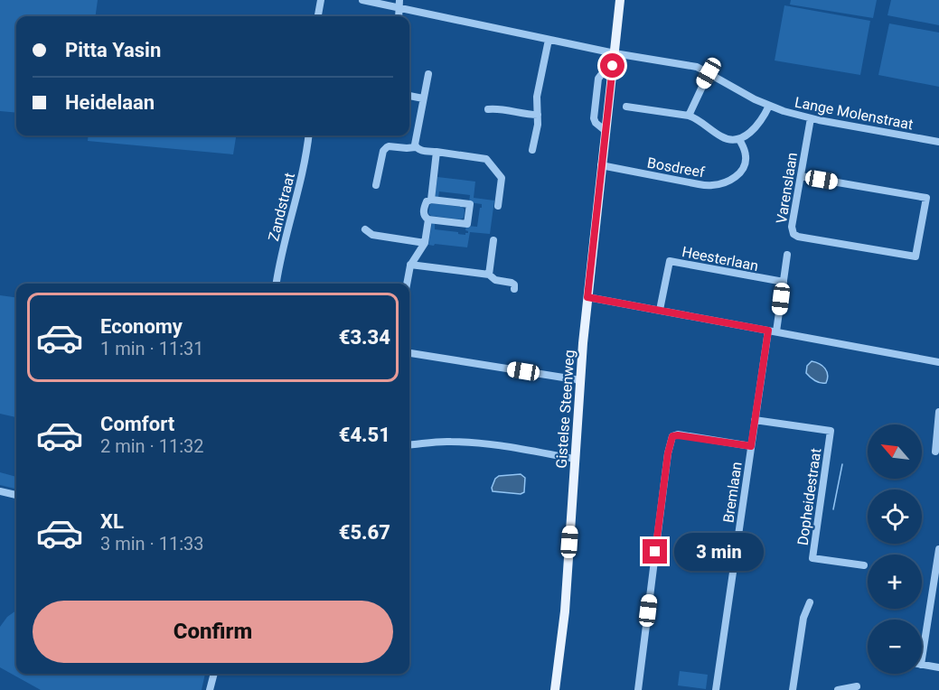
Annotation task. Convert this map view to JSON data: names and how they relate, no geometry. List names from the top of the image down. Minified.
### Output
{"streets":{"main road":["Gistelse Steenweg"],"street":["Lange Molenstraat","Bosdreef","Varenslaan","Zandstraat","Heesterlaan","Bremlaan","Dopheidestraat"]},"crossings":[["Lange Molenstraat","Varenslaan"],["Lange Molenstraat","Gistelse Steenweg"],["Bosdreef","Gistelse Steenweg"],["Bremlaan","Dopheidestraat"]],"north":"top left","page":{"banner":["Pitta Yasin","Heidelaan"],"list":[{"name":"Economy","note":"1 min · 11:31","value":"€3.34"},{"name":"Comfort","note":"2 min · 11:32","value":"€4.51"},{"name":"XL","note":"3 min · 11:33","value":"€5.67"}],"map_buttons":["+","−"],"bubble":"3 min","buttons":"Confirm"}}
